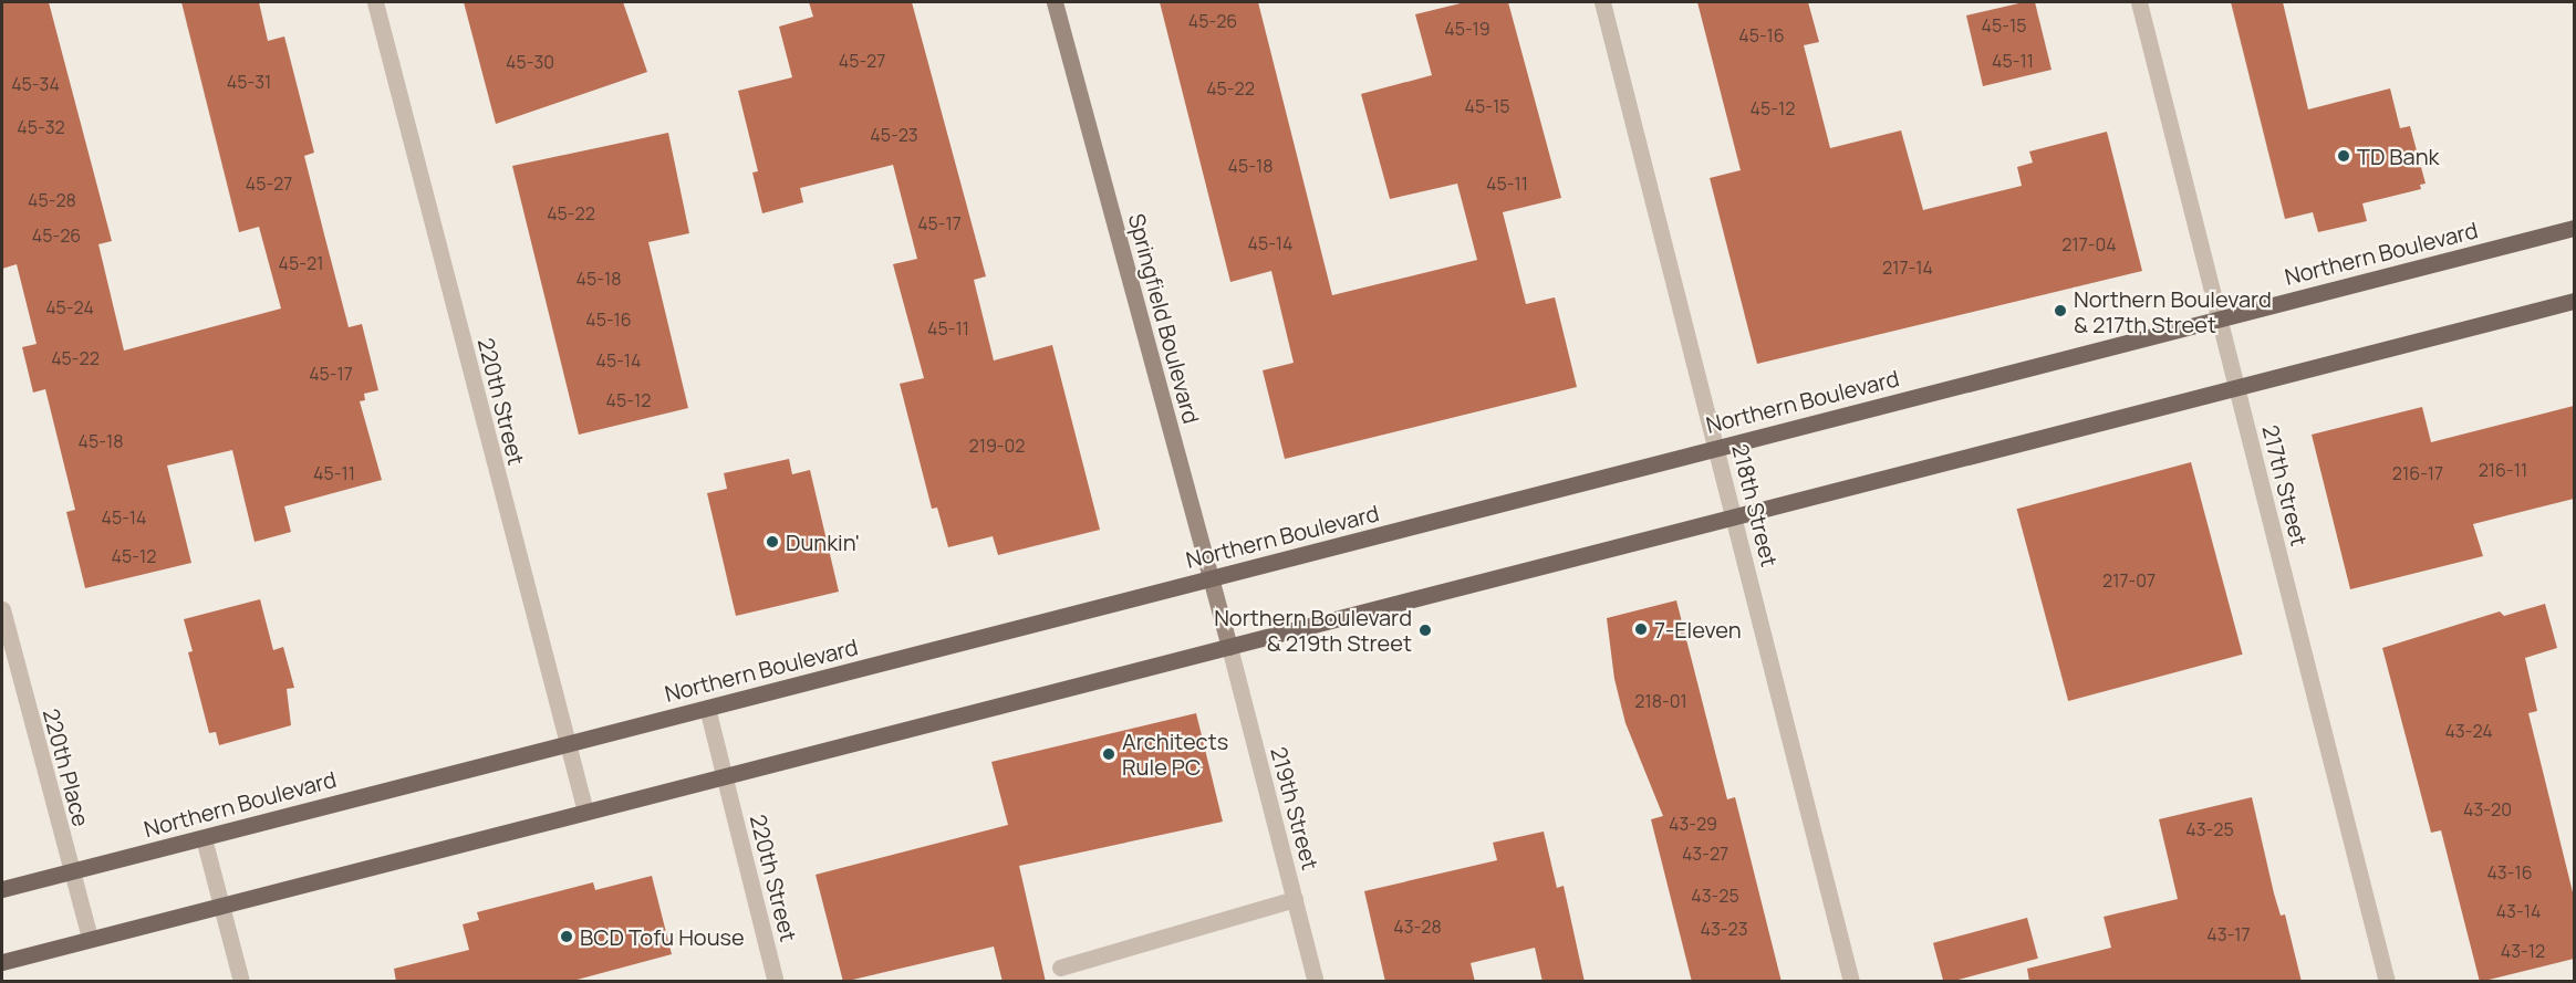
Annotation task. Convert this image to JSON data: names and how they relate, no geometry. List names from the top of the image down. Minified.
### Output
{"streets":{"main road":["Northern Boulevard","Springfield Boulevard"],"street":["220th Street","217th Street","218th Street","220th Place","219th Street"]},"crossings":[["Northern Boulevard","Springfield Boulevard"],["Northern Boulevard","220th Street"],["Northern Boulevard","217th Street"],["Northern Boulevard","218th Street"],["Northern Boulevard","220th Place"],["Springfield Boulevard","219th Street"]],"places":["TD Bank","Northern Boulevard & 217th Street","Dunkin'","7-Eleven","Northern Boulevard & 219th Street","Architects Rule PC","BCD Tofu House"],"house_numbers":["45-26","45-15","45-19","45-16","45-27","45-11","45-30","45-31","45-34","45-22","45-15","45-12","45-32","45-23","45-18","45-27","45-11","45-28","45-22","45-17","45-26","45-14","217-04","45-21","217-14","45-18","45-24","45-16","45-11","45-22","45-14","45-17","45-12","45-18","219-02","216-11","45-11","216-17","45-14","45-12","217-07","218-01","43-24","43-20","43-29","43-25","43-27","43-16","43-25","43-14","43-28","43-23","43-17","43-12"]}
